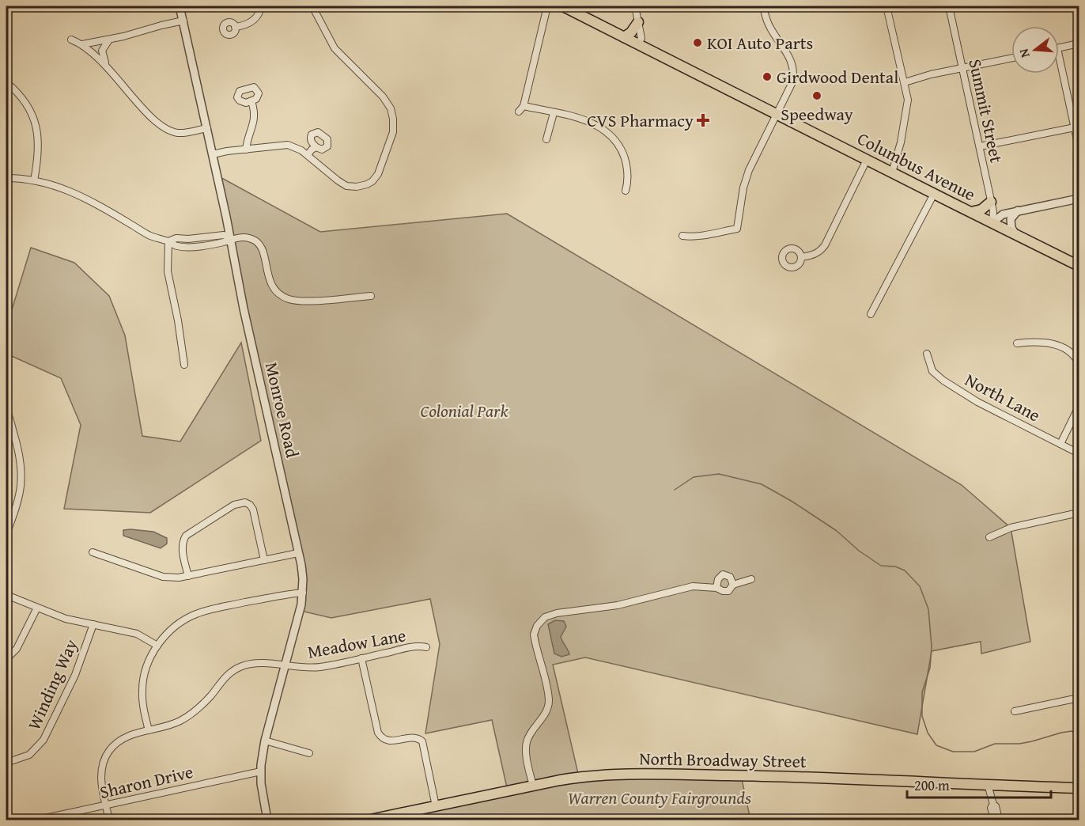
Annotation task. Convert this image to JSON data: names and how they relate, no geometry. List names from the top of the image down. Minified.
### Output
{"streets":{"main road":["Columbus Avenue","North Broadway Street"],"street":["Summit Street","North Lane","Monroe Road","Meadow Lane","Winding Way","Sharon Drive"]},"crossings":[["Summit Street","Columbus Avenue"],["Monroe Road","Meadow Lane"],["Monroe Road","Sharon Drive"],["Meadow Lane","Sharon Drive"]],"parks":["Colonial Park","Warren County Fairgrounds"],"places":{"other":["KOI Auto Parts","Girdwood Dental","Speedway"],"health":["CVS Pharmacy"]},"scale_bar":"200 m","north":"left"}
